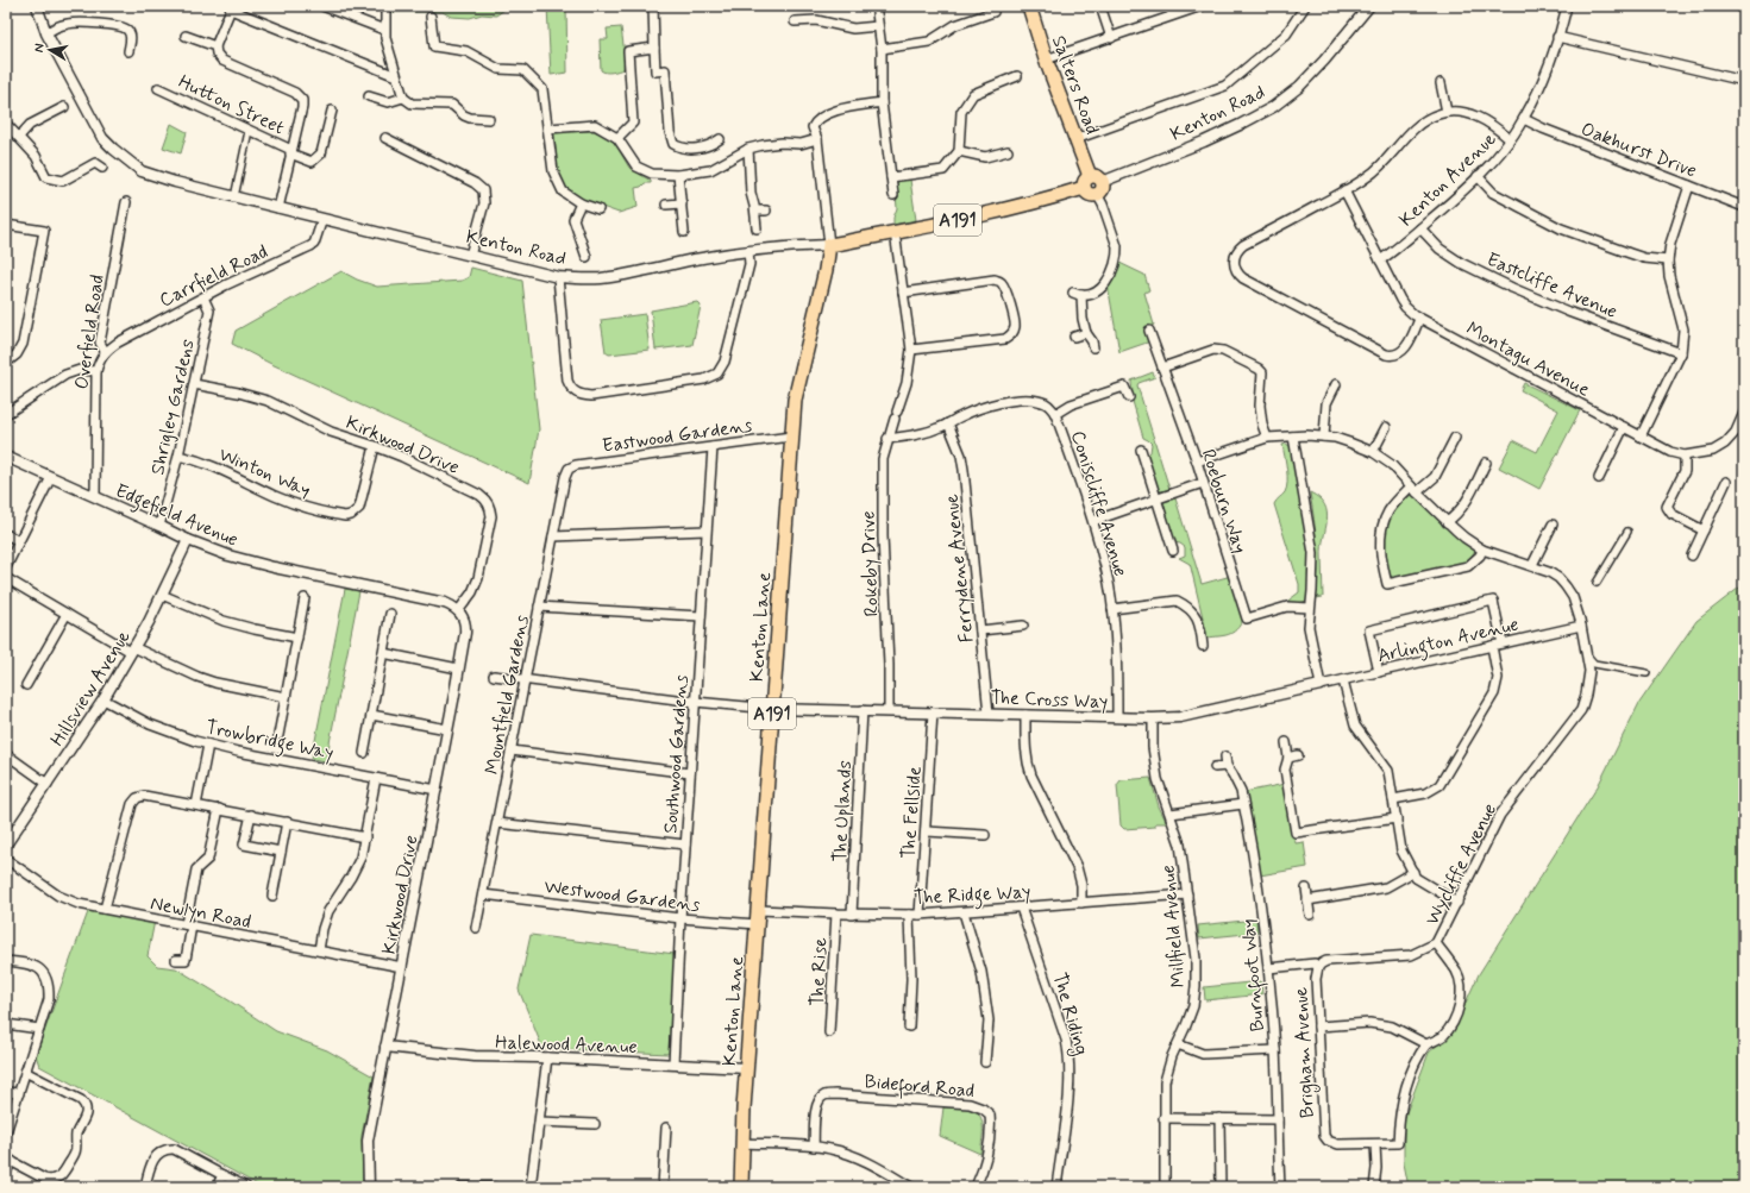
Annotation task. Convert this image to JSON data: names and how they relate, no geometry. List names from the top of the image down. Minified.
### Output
{"streets":{"main road":["Salters Road","Kenton Road","A191","Kenton Lane"],"street":["Hutton Street","Oakhurst Drive","Kenton Avenue","Carrfield Road","Eastcliffe Avenue","Overfield Road","Montagu Avenue","Shrigley Gardens","Eastwood Gardens","Kirkwood Drive","Winton Way","Roeburn Way","Coniscliffe Avenue","Edgefield Avenue","Rokeby Drive","Ferrydene Avenue","Arlington Avenue","Hillsview Avenue","Mountfield Gardens","The Cross Way","Trowbridge Way","Southwood Gardens","The Uplands","The Fellside","Wycliffe Avenue","The Ridge Way","Westwood Gardens","Newlyn Road","Millfield Avenue","The Rise","Burnfoot Way","The Riding","Halewood Avenue","Brigham Avenue","Bideford Road"]},"crossings":[["Salters Road","Kenton Road"],["Kenton Road","Carrfield Road"],["Kenton Road","Rokeby Drive"],["Kenton Road","Kenton Lane"],["Oakhurst Drive","Kenton Avenue"],["Kenton Avenue","Eastcliffe Avenue"],["Kenton Avenue","Montagu Avenue"],["Carrfield Road","Overfield Road"],["Carrfield Road","Shrigley Gardens"],["Overfield Road","Edgefield Avenue"],["Shrigley Gardens","Kirkwood Drive"],["Shrigley Gardens","Winton Way"],["Shrigley Gardens","Edgefield Avenue"],["Eastwood Gardens","Kenton Lane"],["Eastwood Gardens","Mountfield Gardens"],["Eastwood Gardens","Southwood Gardens"],["Kirkwood Drive","Winton Way"],["Kirkwood Drive","Edgefield Avenue"],["Kirkwood Drive","Trowbridge Way"],["Kirkwood Drive","Newlyn Road"],["Kirkwood Drive","Halewood Avenue"],["Roeburn Way","Wycliffe Avenue"],["Coniscliffe Avenue","The Cross Way"],["Edgefield Avenue","Hillsview Avenue"],["Rokeby Drive","The Cross Way"],["Ferrydene Avenue","The Cross Way"],["Kenton Lane","The Cross Way"],["Kenton Lane","The Ridge Way"],["Kenton Lane","Westwood Gardens"],["Kenton Lane","Halewood Avenue"],["Arlington Avenue","The Cross Way"],["Arlington Avenue","Wycliffe Avenue"],["Hillsview Avenue","Trowbridge Way"],["Mountfield Gardens","Westwood Gardens"],["The Cross Way","The Uplands"],["The Cross Way","The Fellside"],["The Cross Way","Millfield Avenue"],["Southwood Gardens","Westwood Gardens"],["Southwood Gardens","Halewood Avenue"],["The Uplands","The Ridge Way"],["The Fellside","The Ridge Way"],["Wycliffe Avenue","Brigham Avenue"],["The Ridge Way","Millfield Avenue"],["The Ridge Way","The Rise"],["The Ridge Way","The Riding"]],"north":"left"}
